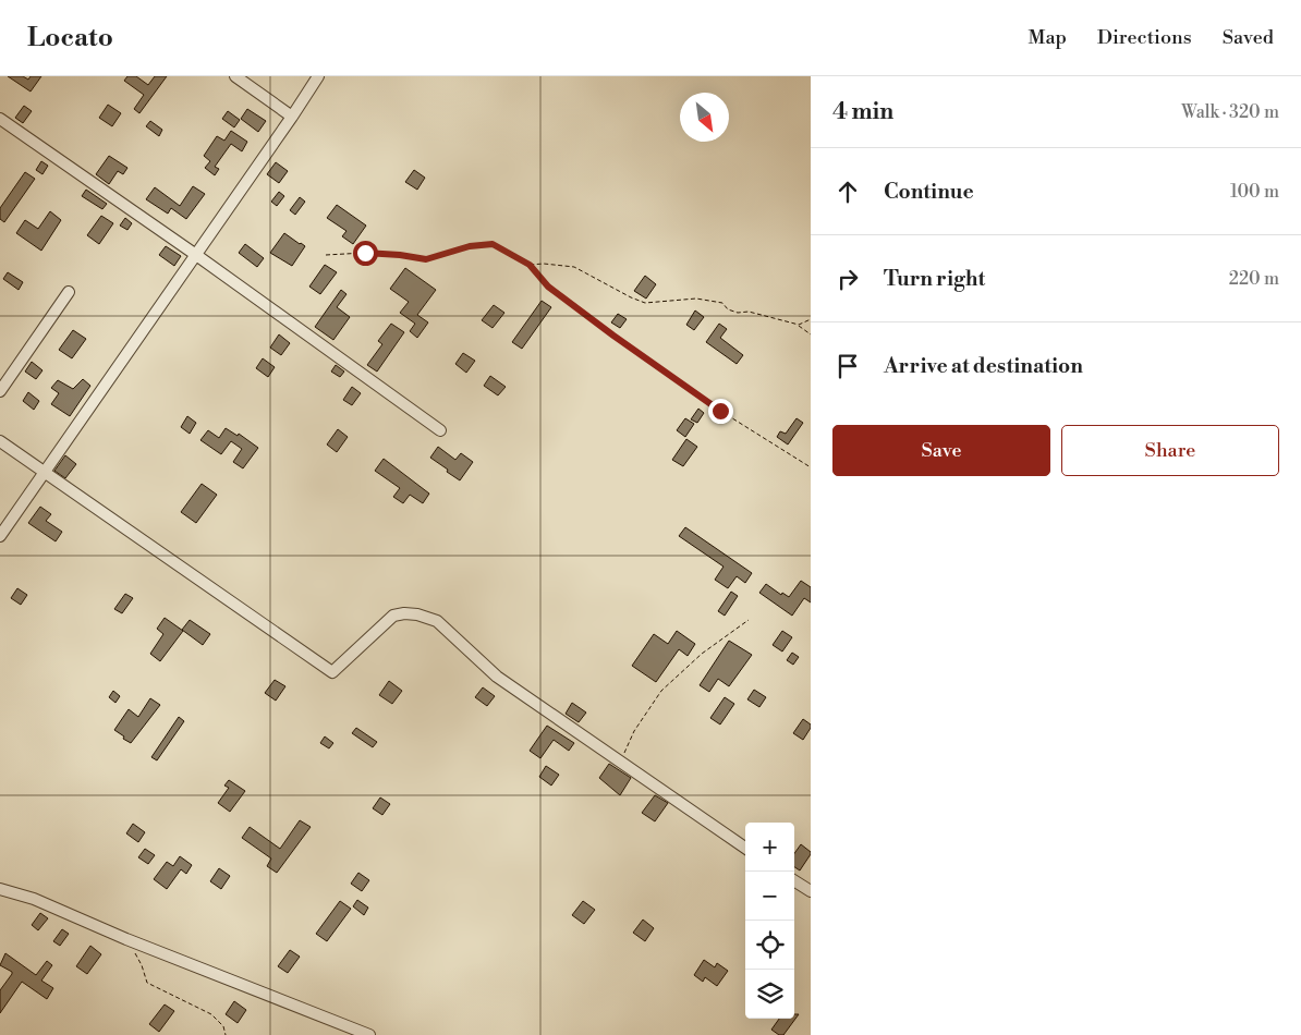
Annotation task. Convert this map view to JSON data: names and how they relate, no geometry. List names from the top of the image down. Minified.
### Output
{"north":"bottom right","page":{"header":"Locato","nav":["Map","Directions","Saved"],"heading":["4 min","Walk · 320 m"],"list":[["Continue","100 m"],["Turn right","220 m"],"Arrive at destination"],"buttons":["Save","Share"],"map_buttons":["+","−"]}}
